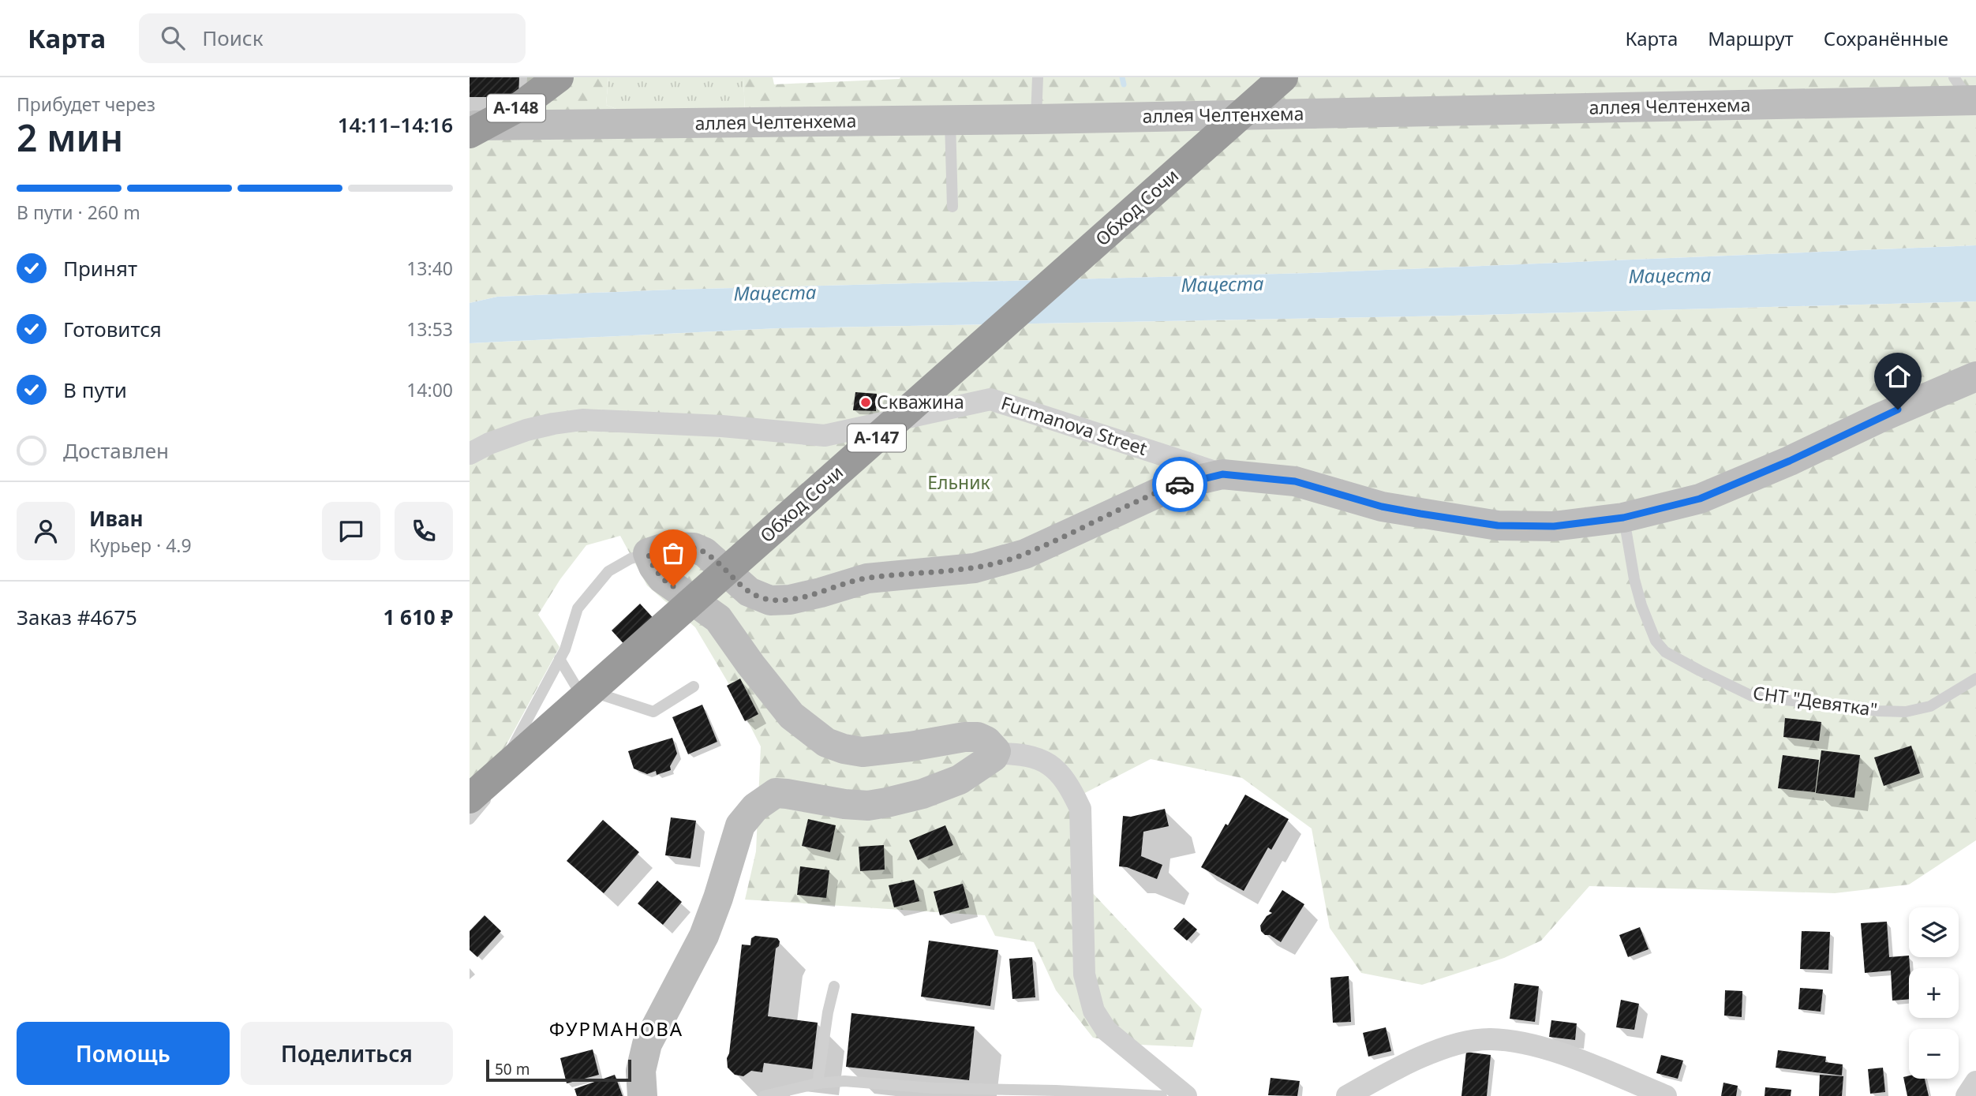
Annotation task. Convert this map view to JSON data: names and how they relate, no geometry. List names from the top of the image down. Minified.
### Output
{"streets":{"highway":["А-148","Обход Сочи","А-147"],"street":["аллея Челтенхема","Furmanova Street"],"lane":["СНТ \"Девятка\""]},"districts":["ФУРМАНОВА"],"water":["Мацеста"],"parks":["Ельник"],"places":["Скважина"],"scale_bar":"50 m","page":{"header":"Карта","search":"Поиск","nav":["Карта","Маршрут","Сохранённые"],"heading":["2 мин","Прибудет через","14:11–14:16"],"panel":["Иван","Курьер · 4.9","Заказ #4675","1 610 ₽"],"bar":"В пути · 260 m","list":[["Принят","13:40"],["Готовится","13:53"],["В пути","14:00"],"Доставлен"],"map_buttons":["+","−"],"buttons":["Помощь","Поделиться"],"scale":"50 m"}}
